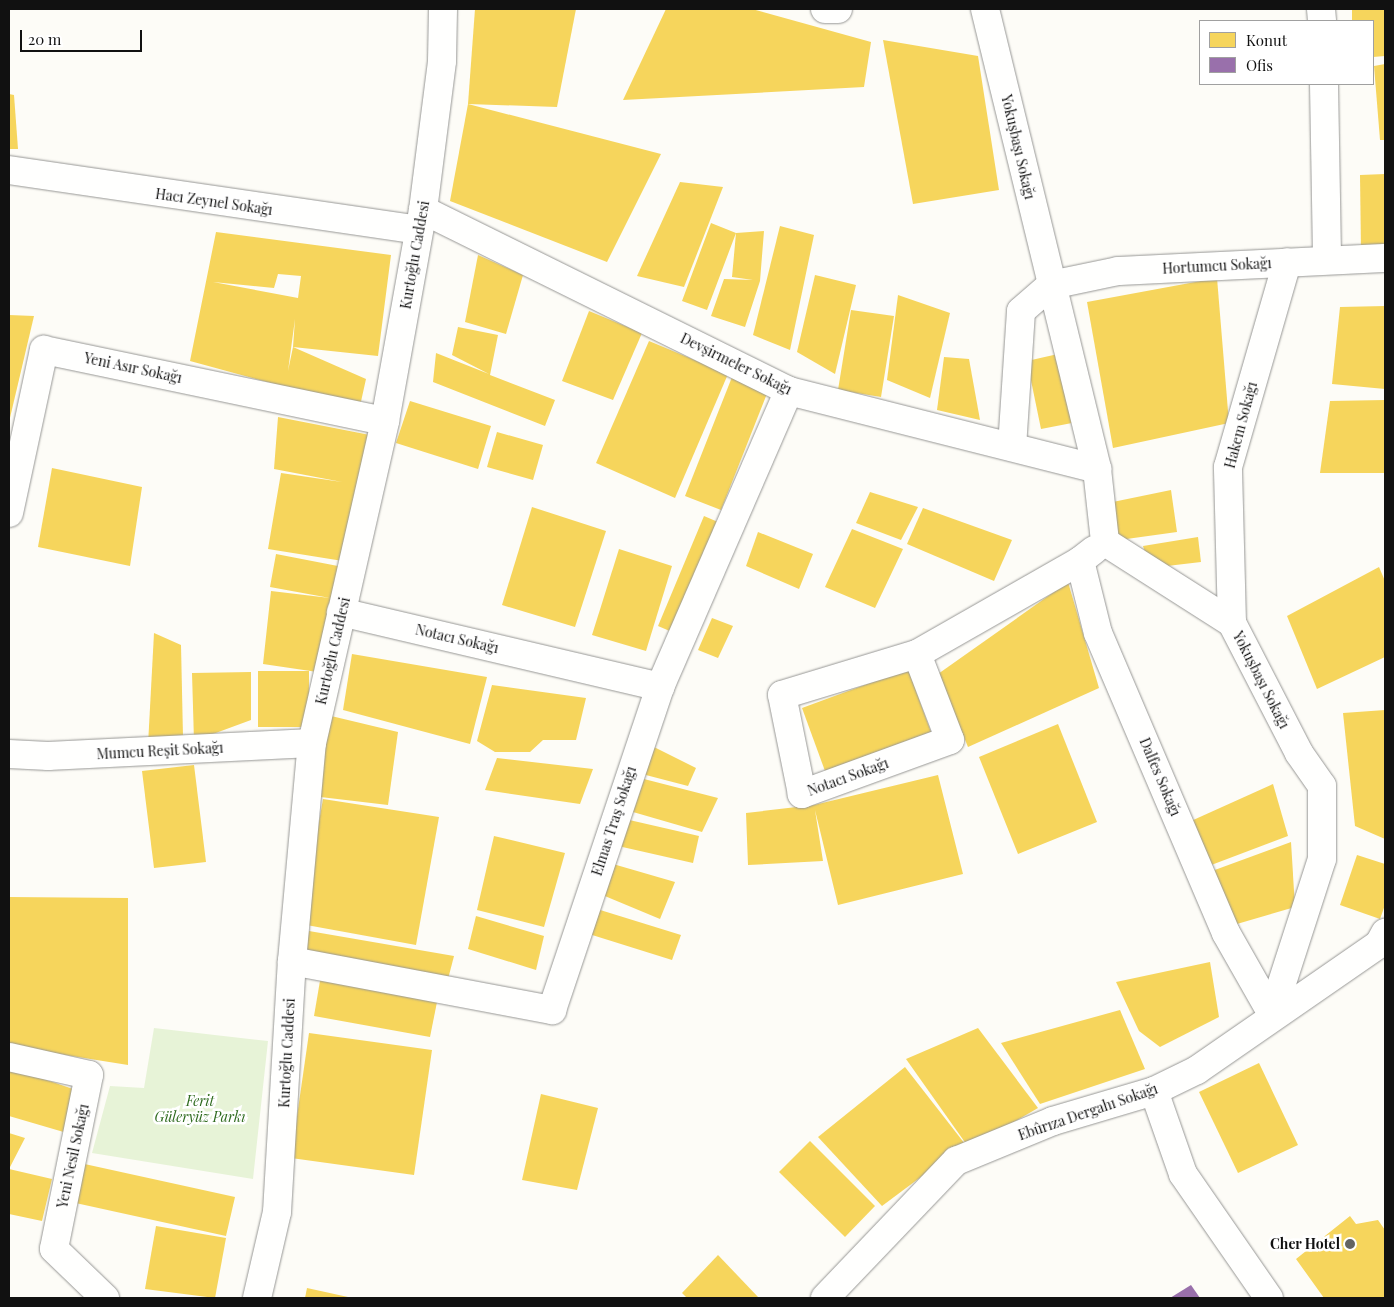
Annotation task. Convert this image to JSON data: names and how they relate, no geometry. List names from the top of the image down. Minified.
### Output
{"streets":{"street":["Yokuşbaşı Sokağı","Hacı Zeynel Sokağı","Kurtoğlu Caddesi","Hortumcu Sokağı","Devşirmeler Sokağı","Yeni Asır Sokağı","Hakem Sokağı","Notacı Sokağı","Mumcu Reşit Sokağı","Dalfes Sokağı","Elmas Traş Sokağı","Ebûrıza Dergahı Sokağı","Yeni Nesil Sokağı"]},"crossings":[["Yokuşbaşı Sokağı","Hortumcu Sokağı"],["Yokuşbaşı Sokağı","Devşirmeler Sokağı"],["Yokuşbaşı Sokağı","Hakem Sokağı"],["Yokuşbaşı Sokağı","Dalfes Sokağı"],["Yokuşbaşı Sokağı","Ebûrıza Dergahı Sokağı"],["Hacı Zeynel Sokağı","Kurtoğlu Caddesi"],["Hacı Zeynel Sokağı","Devşirmeler Sokağı"],["Kurtoğlu Caddesi","Devşirmeler Sokağı"],["Kurtoğlu Caddesi","Yeni Asır Sokağı"],["Kurtoğlu Caddesi","Notacı Sokağı"],["Kurtoğlu Caddesi","Mumcu Reşit Sokağı"],["Kurtoğlu Caddesi","Elmas Traş Sokağı"],["Hortumcu Sokağı","Hakem Sokağı"],["Devşirmeler Sokağı","Elmas Traş Sokağı"],["Notacı Sokağı","Dalfes Sokağı"],["Notacı Sokağı","Elmas Traş Sokağı"],["Dalfes Sokağı","Ebûrıza Dergahı Sokağı"]],"parks":["Ferit Güleryüz Parkı"],"places":["Cher Hotel"],"legend":["Konut","Ofis"],"scale_bar":"20 m"}
